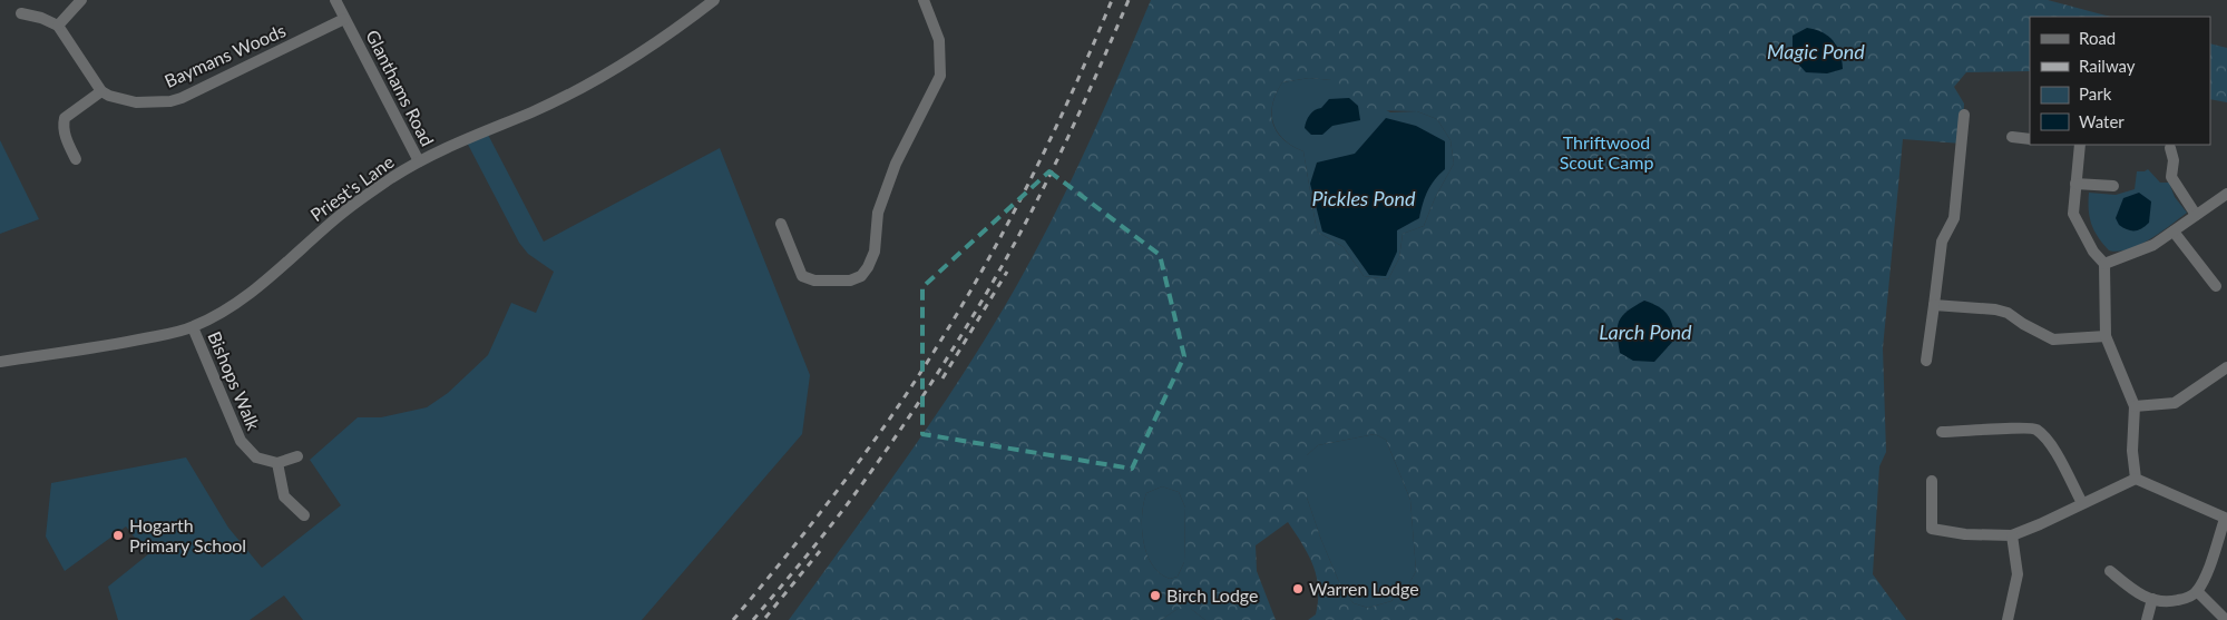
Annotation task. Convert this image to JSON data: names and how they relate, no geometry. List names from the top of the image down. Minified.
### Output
{"streets":{"street":["Baymans Woods","Glanthams Road","Priest's Lane","Bishops Walk"]},"crossings":[["Baymans Woods","Glanthams Road"],["Glanthams Road","Priest's Lane"],["Priest's Lane","Bishops Walk"]],"water":["Magic Pond","Pickles Pond","Larch Pond"],"parks":["Thriftwood Scout Camp"],"places":["Hogarth Primary School","Warren Lodge","Birch Lodge"],"legend":["Road","Railway","Park","Water"]}
